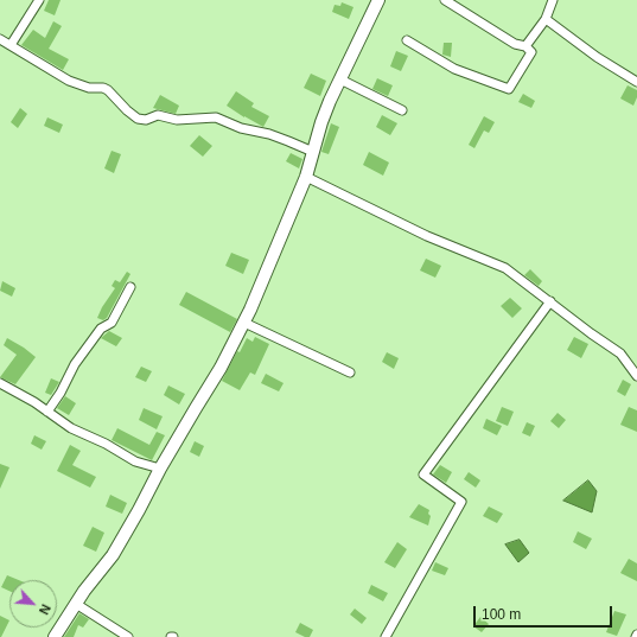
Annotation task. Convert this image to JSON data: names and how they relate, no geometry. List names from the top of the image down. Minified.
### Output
{"scale_bar":"100 m","north":"bottom right"}
